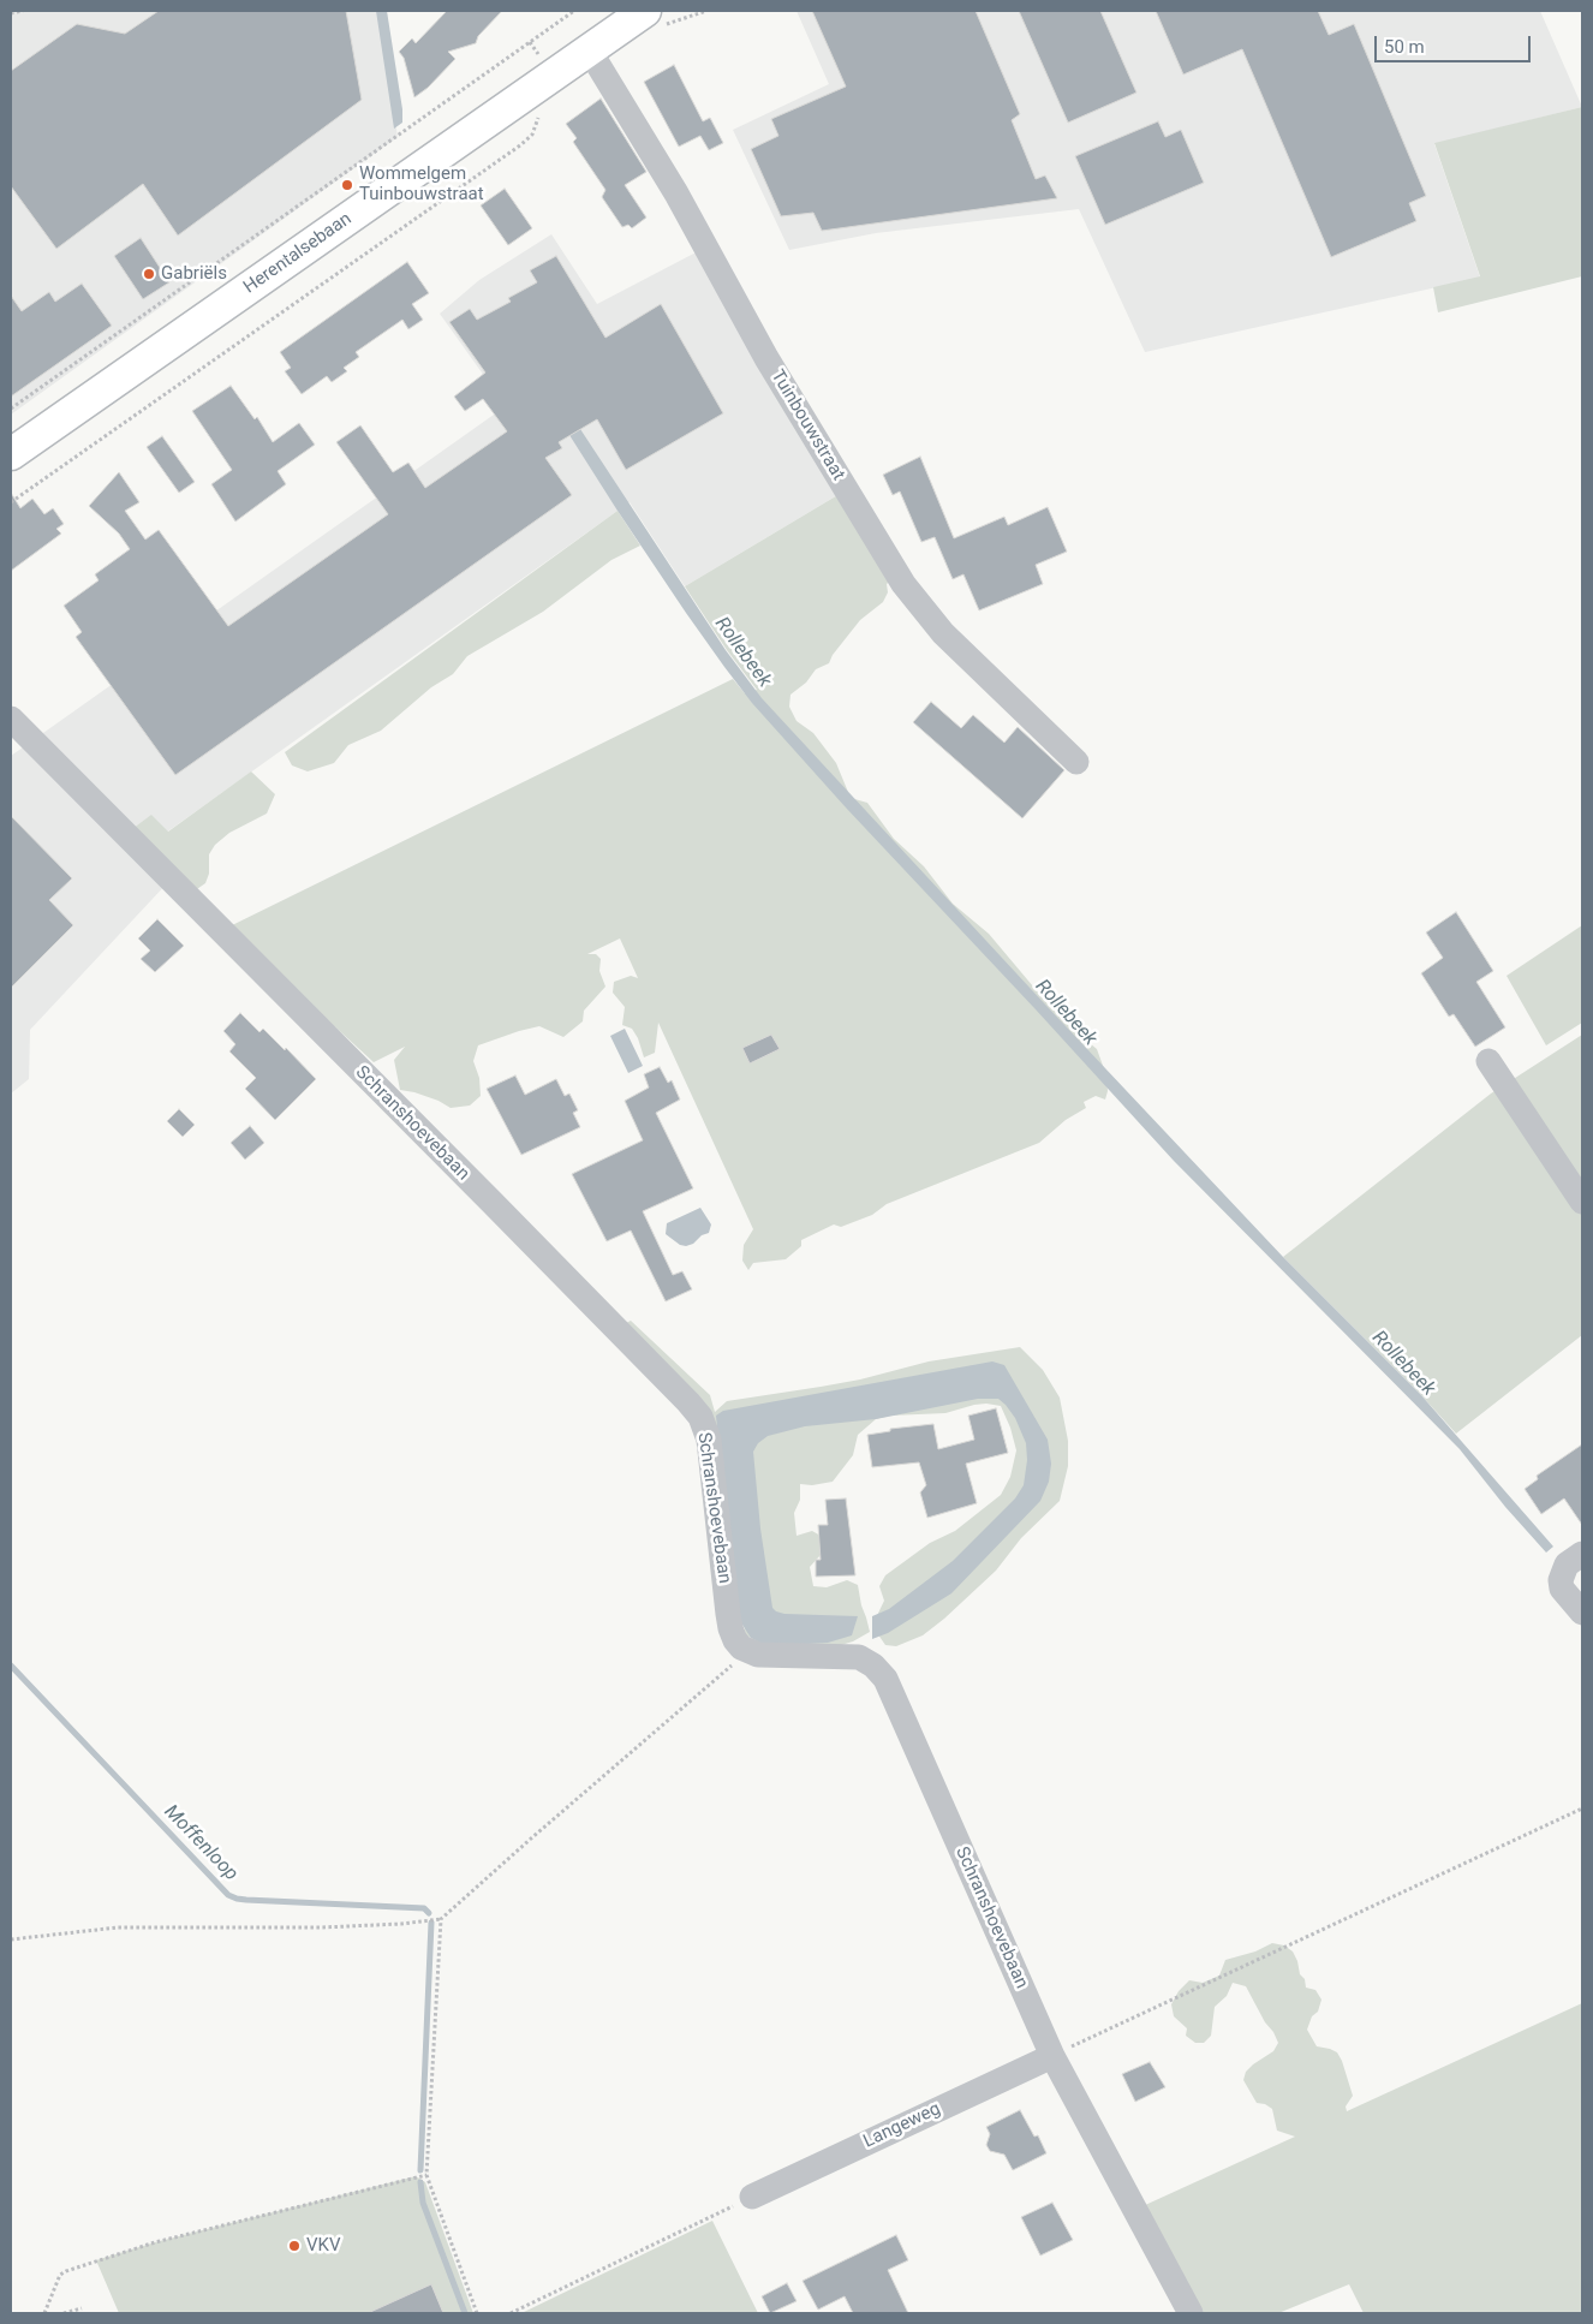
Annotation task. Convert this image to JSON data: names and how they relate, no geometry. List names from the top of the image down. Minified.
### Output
{"streets":{"main road":["Herentalsebaan"],"street":["Tuinbouwstraat","Schranshoevebaan","Langeweg"]},"crossings":[["Herentalsebaan","Tuinbouwstraat"],["Schranshoevebaan","Langeweg"]],"water":["Rollebeek","Moffenloop"],"places":["Wommelgem Tuinbouwstraat","Gabriëls","VKV"],"scale_bar":"50 m"}
